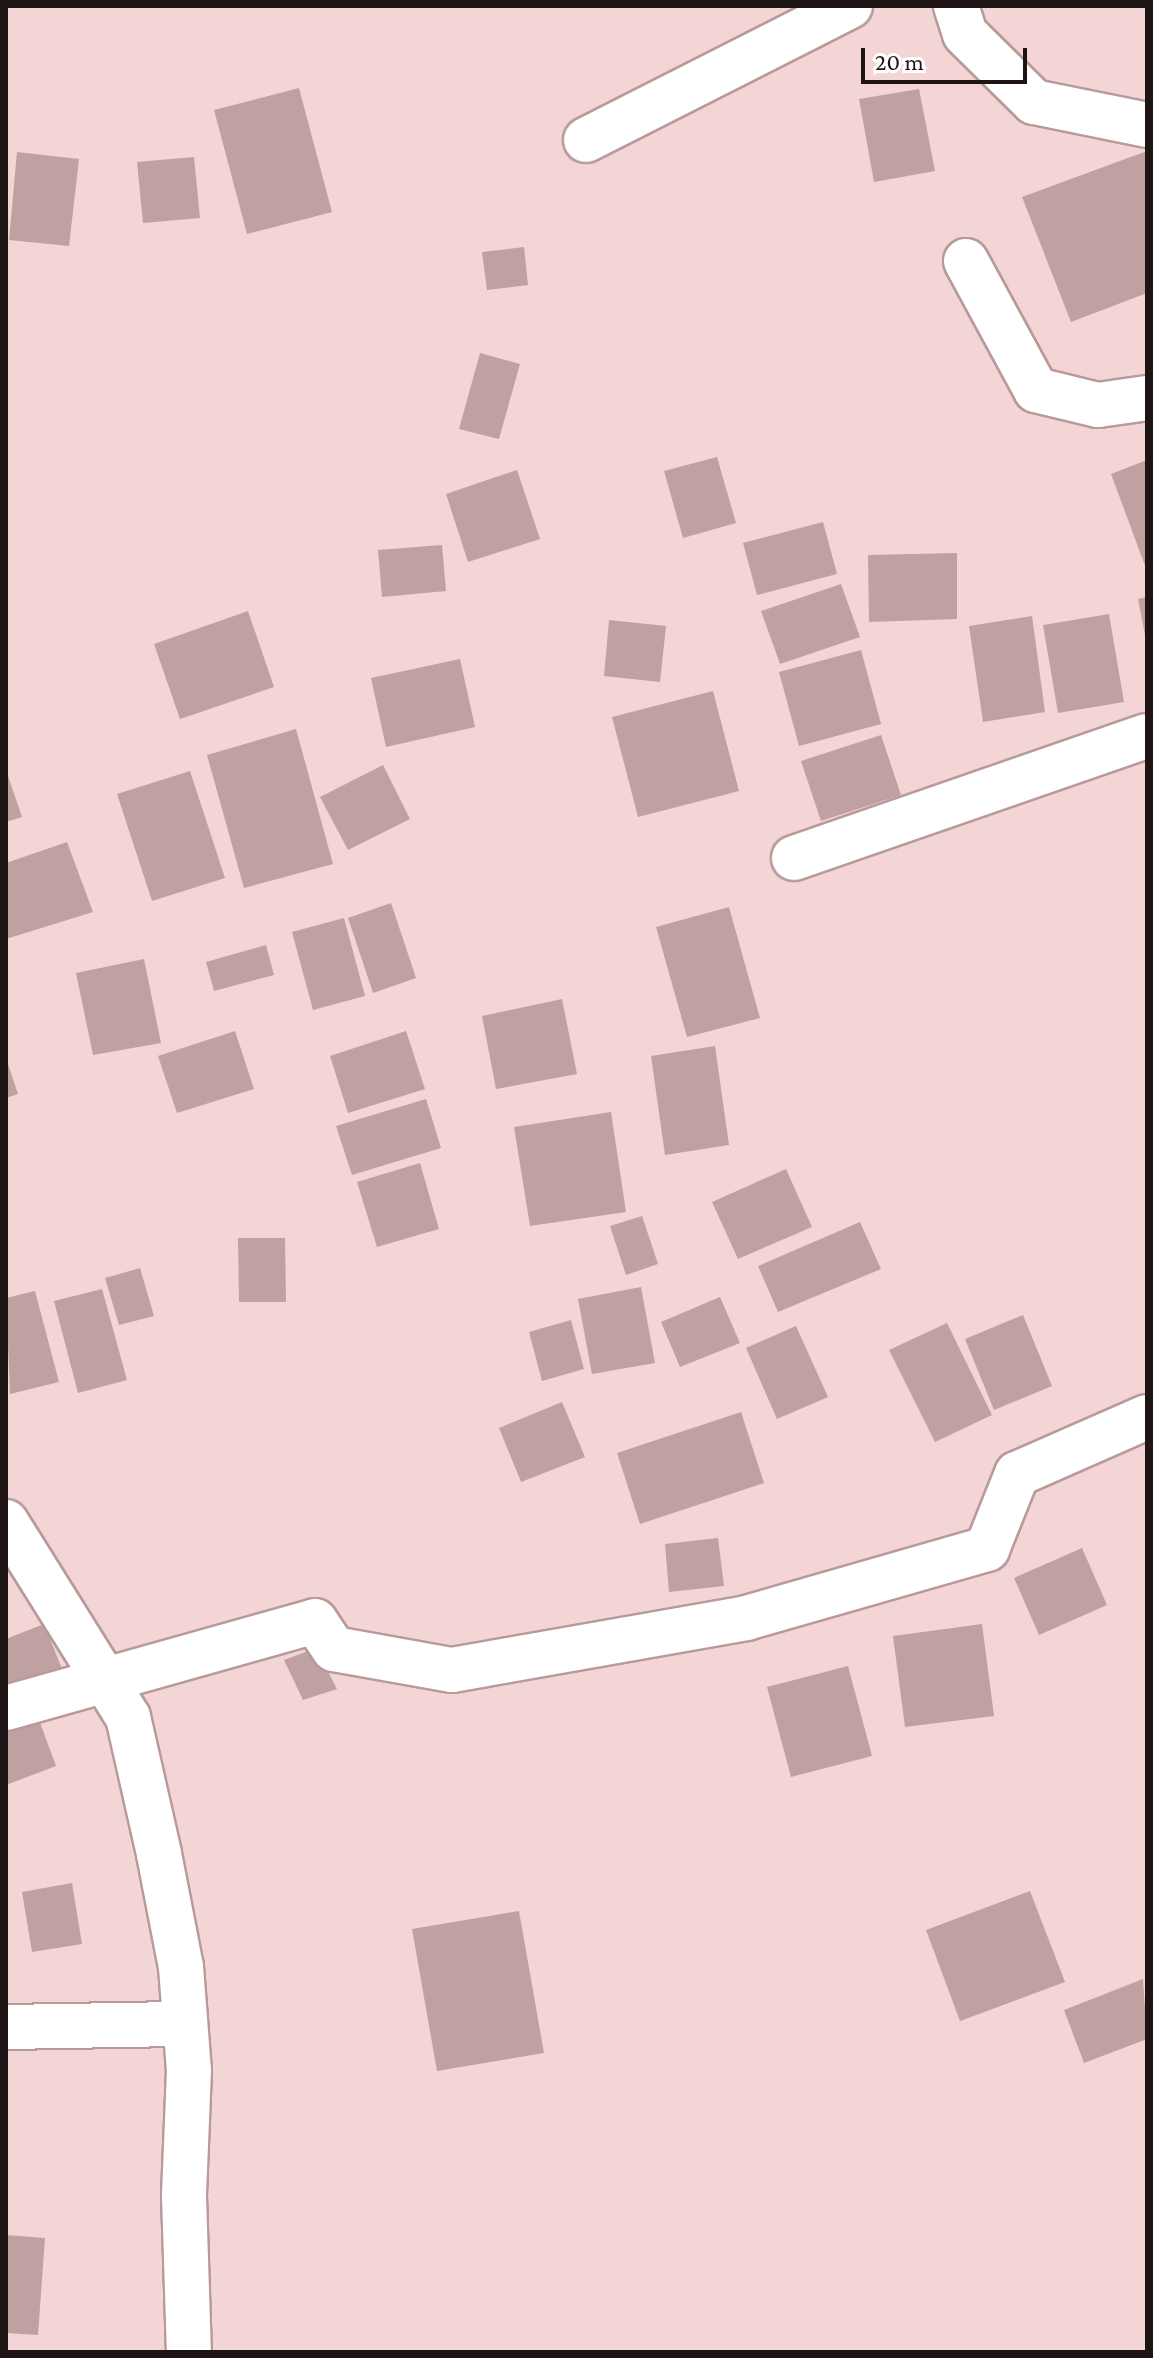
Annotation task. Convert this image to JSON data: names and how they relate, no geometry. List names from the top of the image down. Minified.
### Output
{"scale_bar":"20 m"}
